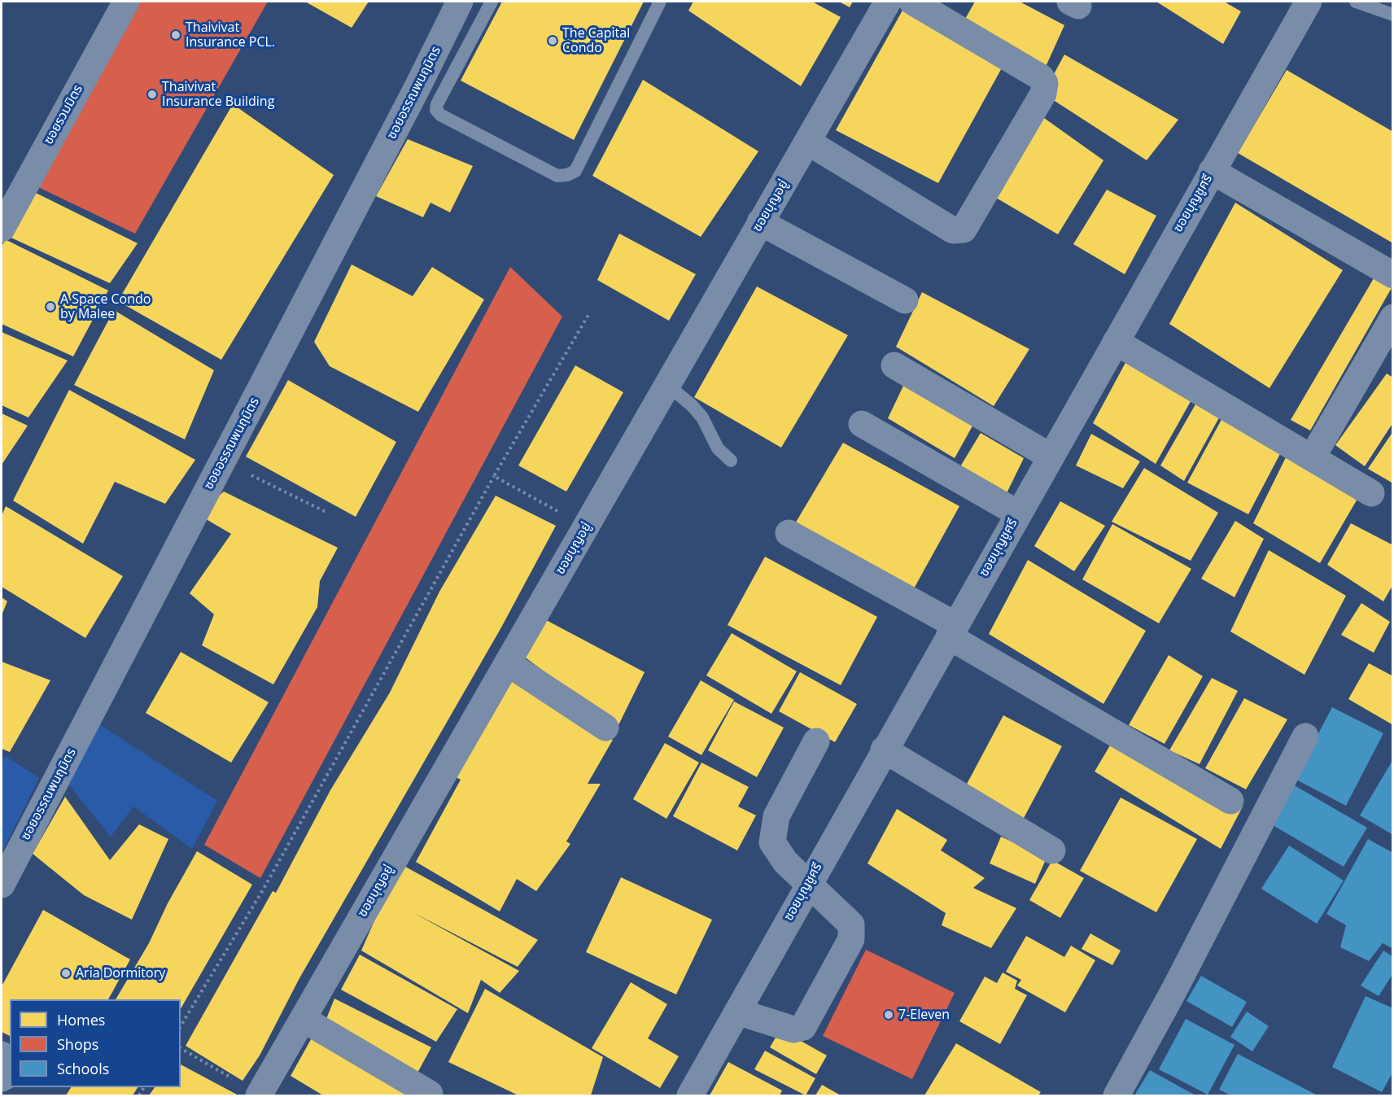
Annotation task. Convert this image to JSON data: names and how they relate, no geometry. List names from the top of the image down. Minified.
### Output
{"streets":{"street":["ซอยอรรณพนฤมิตร","ซอยรวมมิตร","ซอยบุญชูศรี","ซอยบุญอยู่"]},"places":["Thaivivat Insurance PCL.","The Capital Condo","Thaivivat Insurance Building","A Space Condo by Malee","Aria Dormitory","7-Eleven"],"legend":["Homes","Shops","Schools"]}
